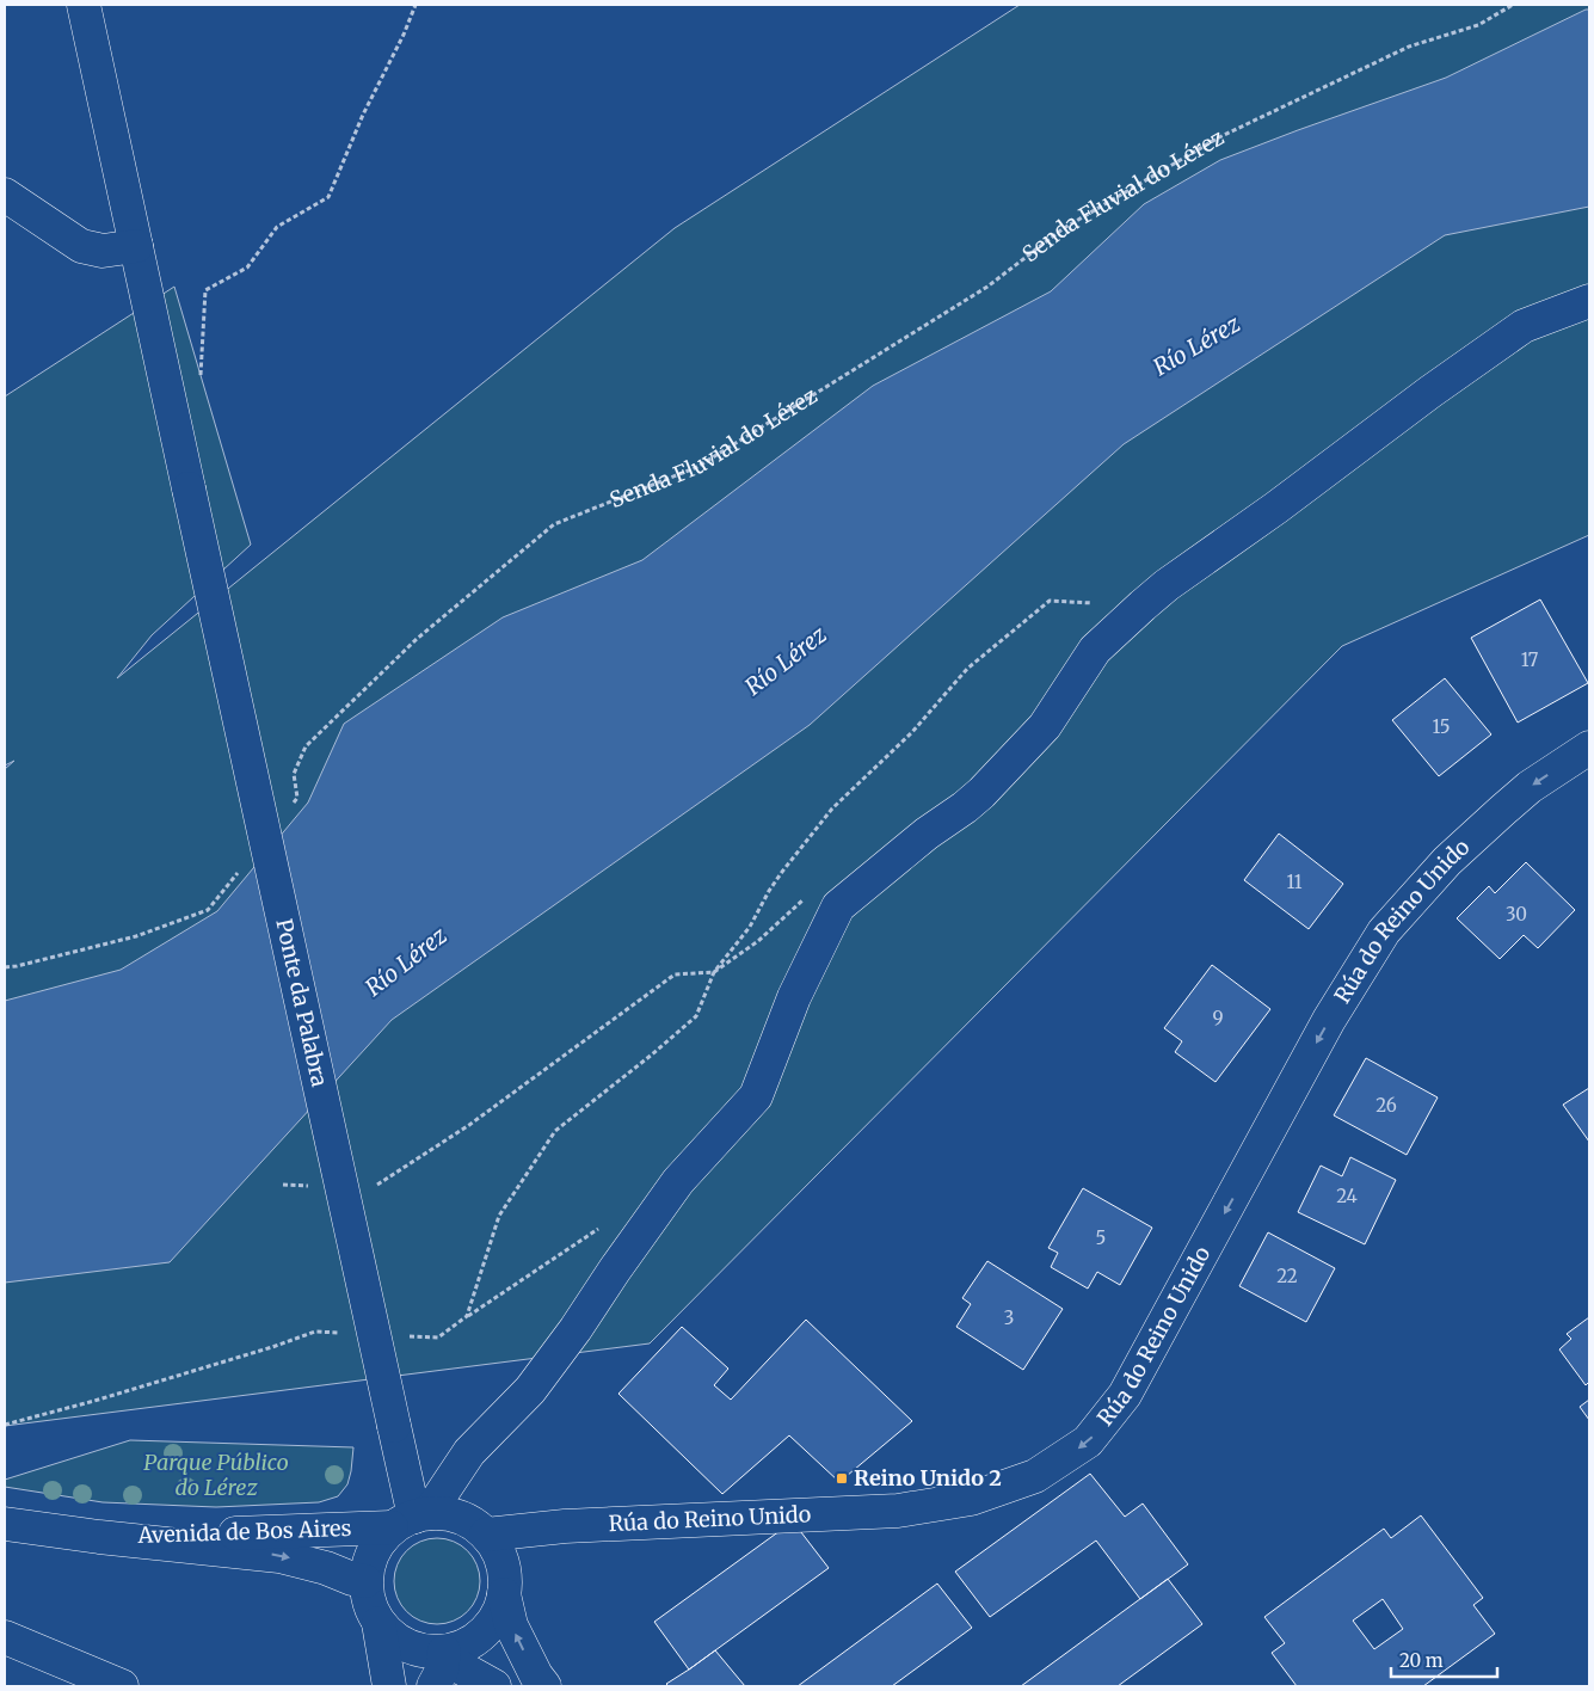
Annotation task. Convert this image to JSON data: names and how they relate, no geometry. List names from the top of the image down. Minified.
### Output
{"streets":{"street":["Rúa do Reino Unido","Ponte da Palabra","Avenida de Bos Aires"],"path":["Senda Fluvial do Lérez"]},"crossings":[["Rúa do Reino Unido","Ponte da Palabra"],["Rúa do Reino Unido","Avenida de Bos Aires"],["Ponte da Palabra","Avenida de Bos Aires"]],"one_way":["Rúa do Reino Unido"],"water":["Río Lérez"],"parks":["Parque Público do Lérez"],"places":{"transit":["Reino Unido 2"]},"house_numbers":["17","15","11","30","9","26","24","5","22","3"],"scale_bar":"20 m"}
